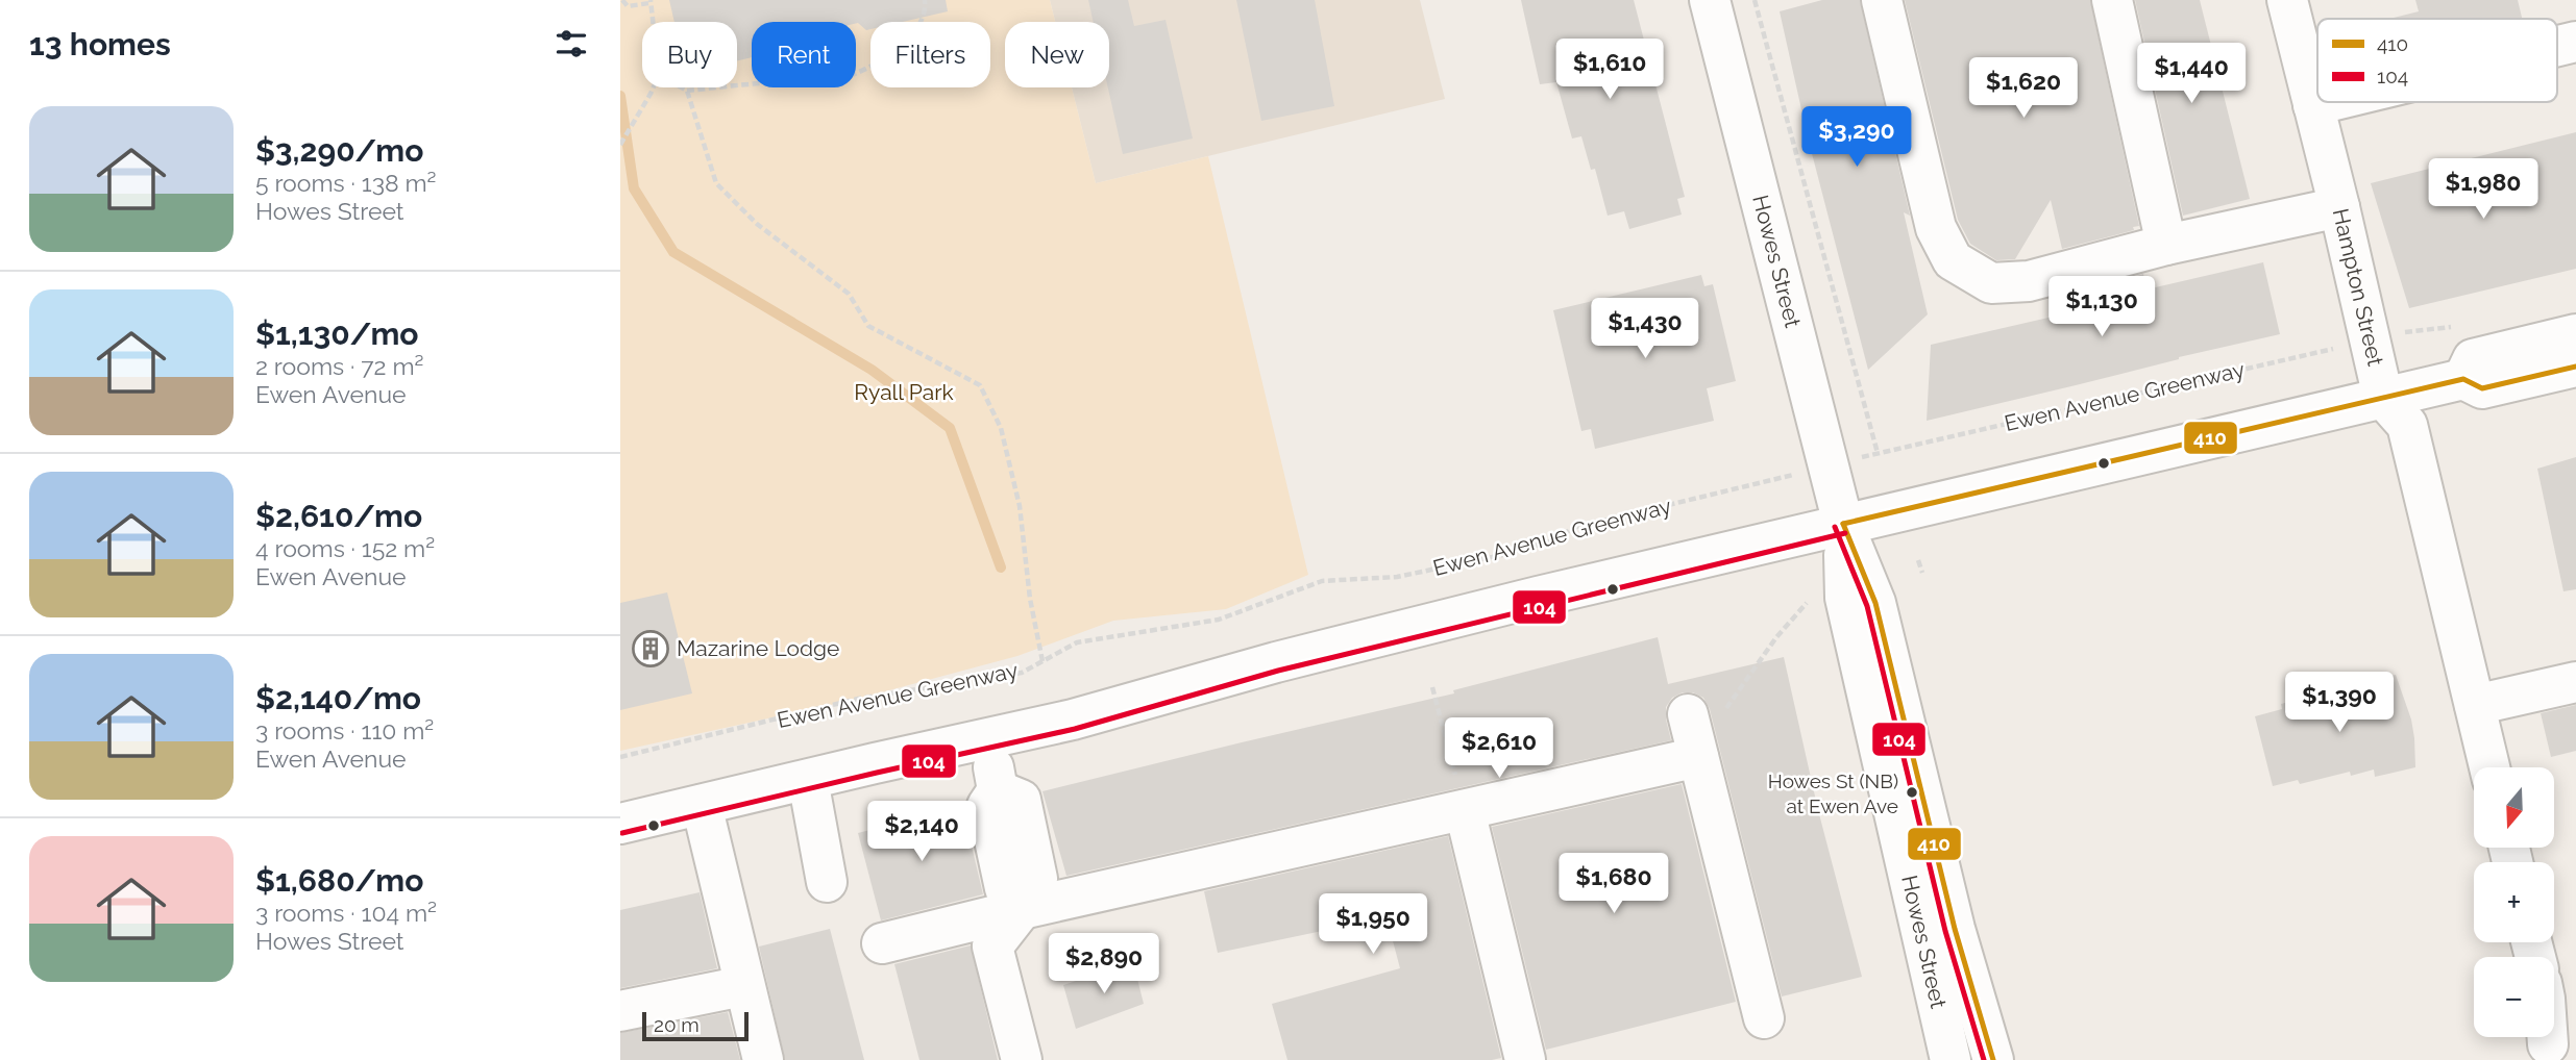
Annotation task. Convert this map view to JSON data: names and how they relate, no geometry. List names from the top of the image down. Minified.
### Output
{"streets":{"street":["Howes Street","Hampton Street"],"path":["Ewen Avenue Greenway"]},"parks":["Ryall Park"],"places":{"building":["Mazarine Lodge"],"other":["Howes St (NB) at Ewen Ave"]},"lines":["transit line 410","transit line 104"],"legend":["410","104"],"scale_bar":"20 m","north":"bottom","page":{"heading":"13 homes","chip":["Buy","Rent","Filters","New"],"price":["$1,610","$1,440","$1,620","$3,290","$1,980","$1,130","$1,430","$1,390","$2,610","$2,140","$1,680","$1,950","$2,890"],"list":[{"name":"$3,290/mo","note":"5 rooms · 138 m² · Howes Street"},{"name":"$1,130/mo","note":"2 rooms · 72 m² · Ewen Avenue"},{"name":"$2,610/mo","note":"4 rooms · 152 m² · Ewen Avenue"},{"name":"$2,140/mo","note":"3 rooms · 110 m² · Ewen Avenue"},{"name":"$1,680/mo","note":"3 rooms · 104 m² · Howes Street"}],"map_buttons":["+","−"],"scale":"20 m"}}
